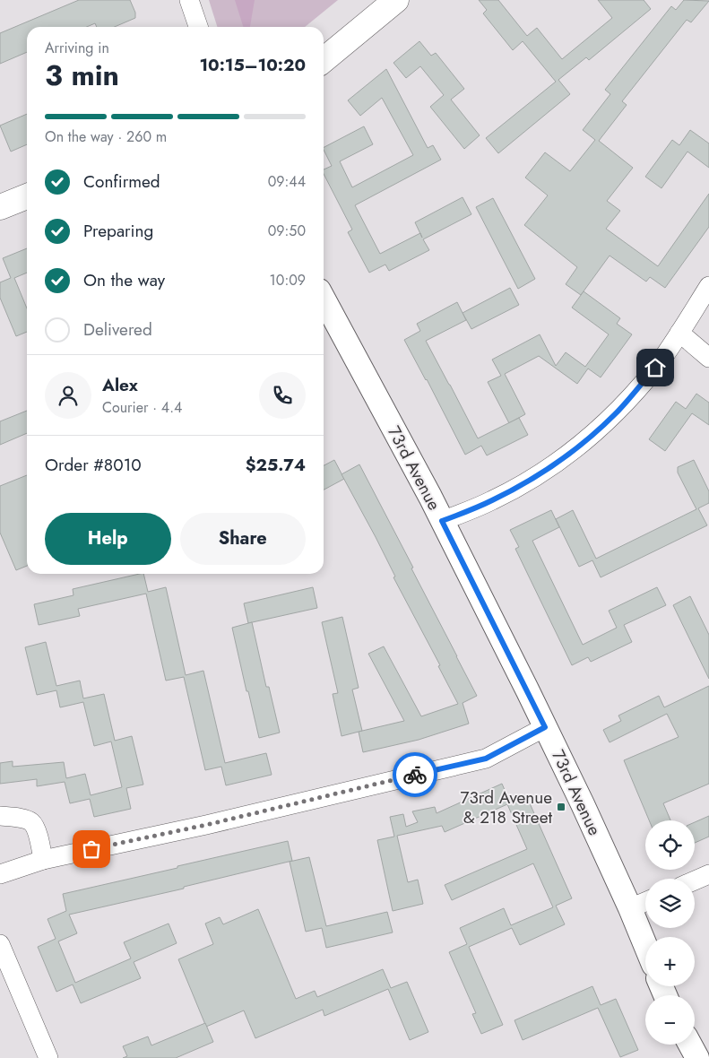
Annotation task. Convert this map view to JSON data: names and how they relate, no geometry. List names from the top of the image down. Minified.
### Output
{"streets":{"street":["73rd Avenue"]},"places":{"transit":["73rd Avenue & 218 Street"]},"page":{"heading":["3 min","Arriving in","10:15–10:20"],"panel":["Alex","Courier · 4.4","Order #8010","$25.74"],"bar":"On the way · 260 m","list":[["Confirmed","09:44"],["Preparing","09:50"],["On the way","10:09"],"Delivered"],"buttons":["Help","Share"],"map_buttons":["+","−"]}}
